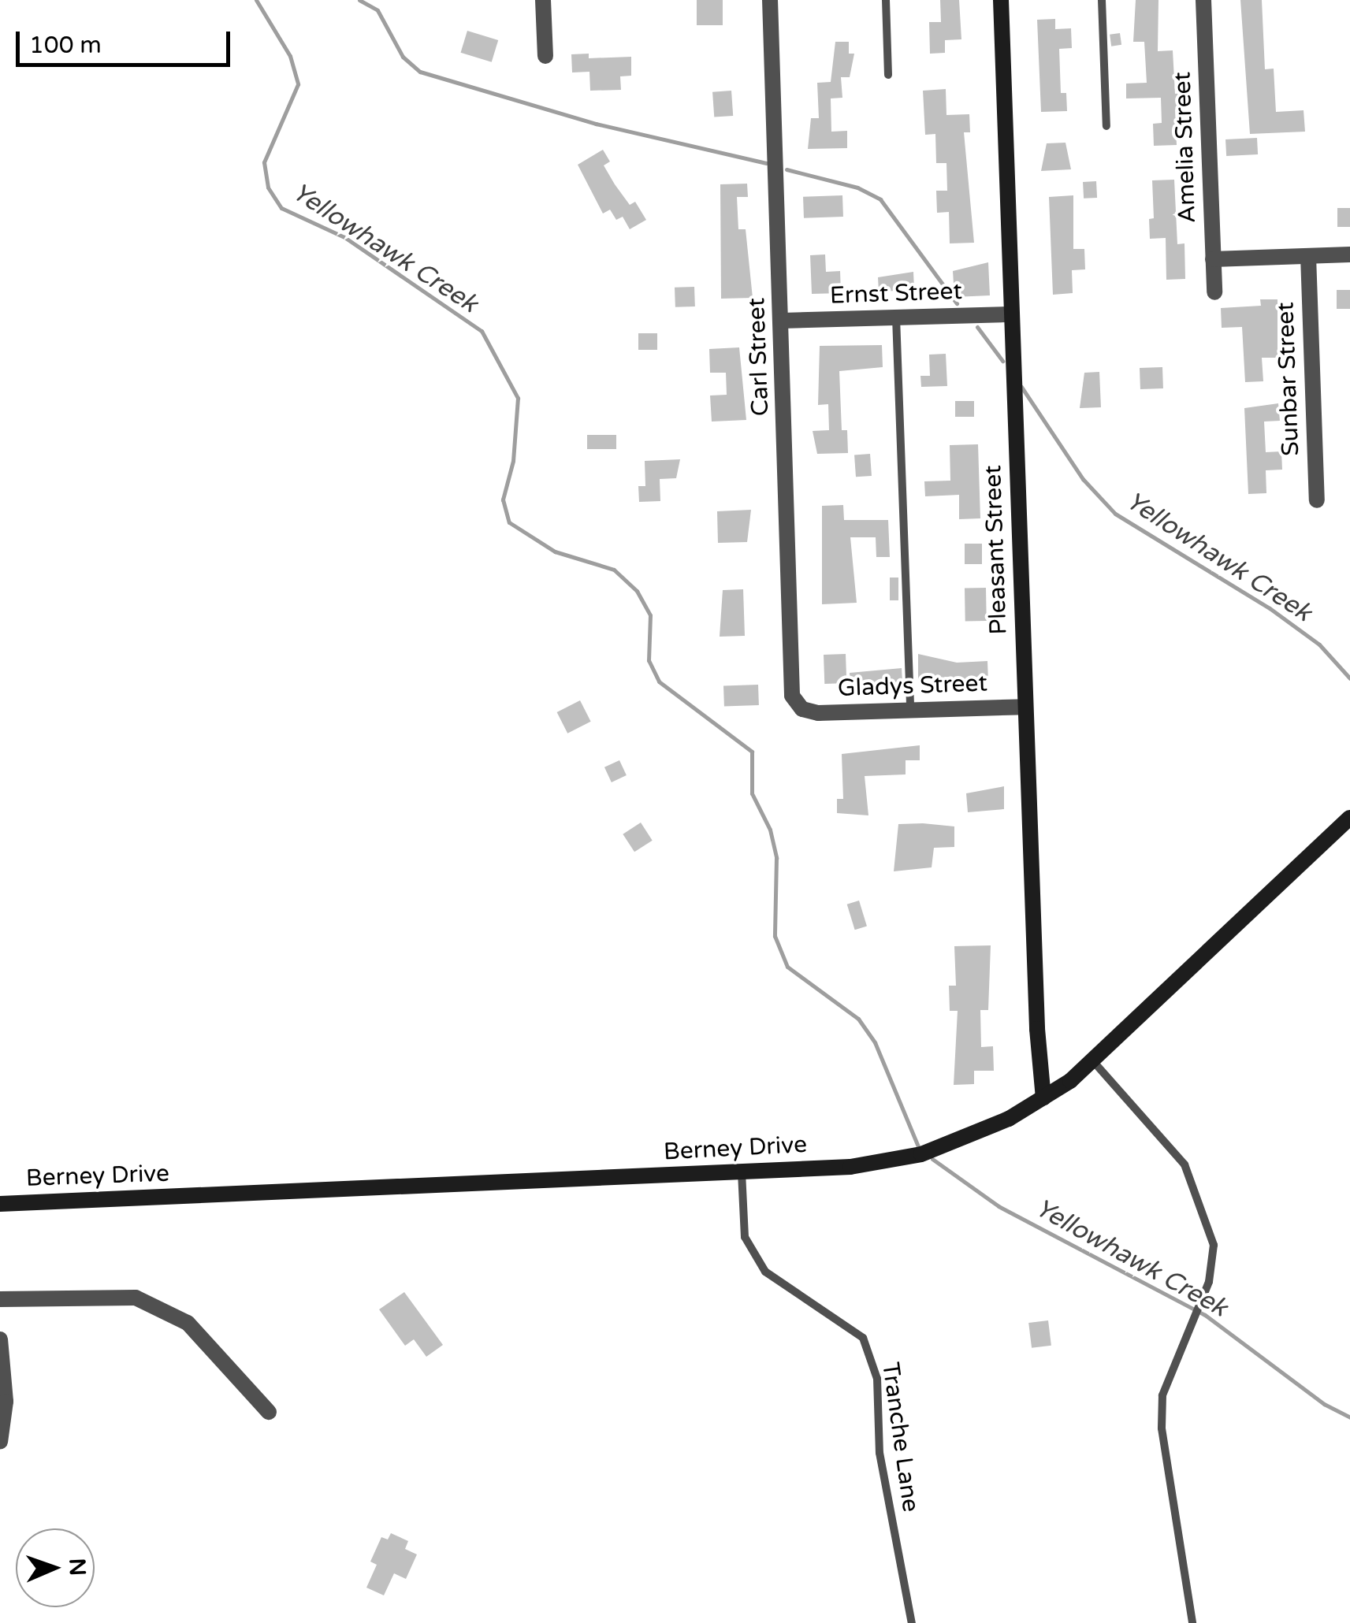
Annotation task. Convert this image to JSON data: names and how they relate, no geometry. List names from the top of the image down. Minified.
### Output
{"streets":{"street":["Amelia Street","Ernst Street","Carl Street","Sunbar Street","Pleasant Street","Gladys Street","Berney Drive"],"lane":["Tranche Lane"]},"crossings":[["Ernst Street","Carl Street"],["Ernst Street","Pleasant Street"],["Carl Street","Gladys Street"],["Pleasant Street","Gladys Street"],["Pleasant Street","Berney Drive"],["Berney Drive","Tranche Lane"]],"water":["Yellowhawk Creek"],"scale_bar":"100 m","north":"right"}
